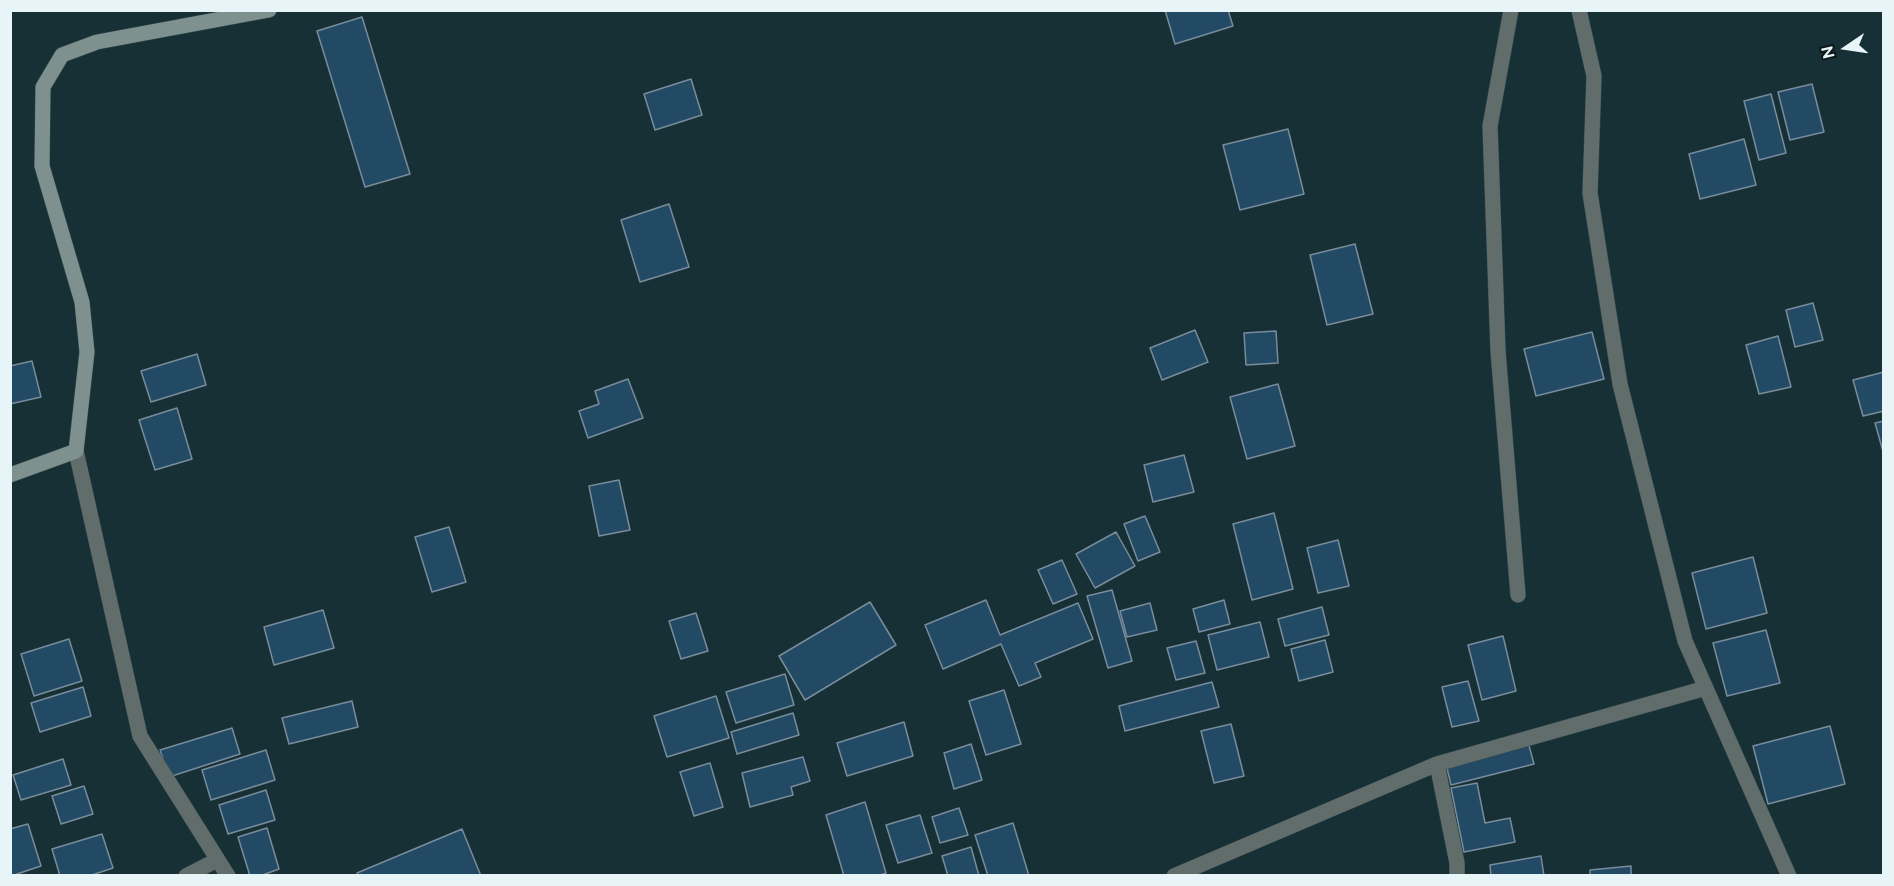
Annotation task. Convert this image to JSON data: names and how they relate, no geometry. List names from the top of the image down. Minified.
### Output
{"north":"left"}
